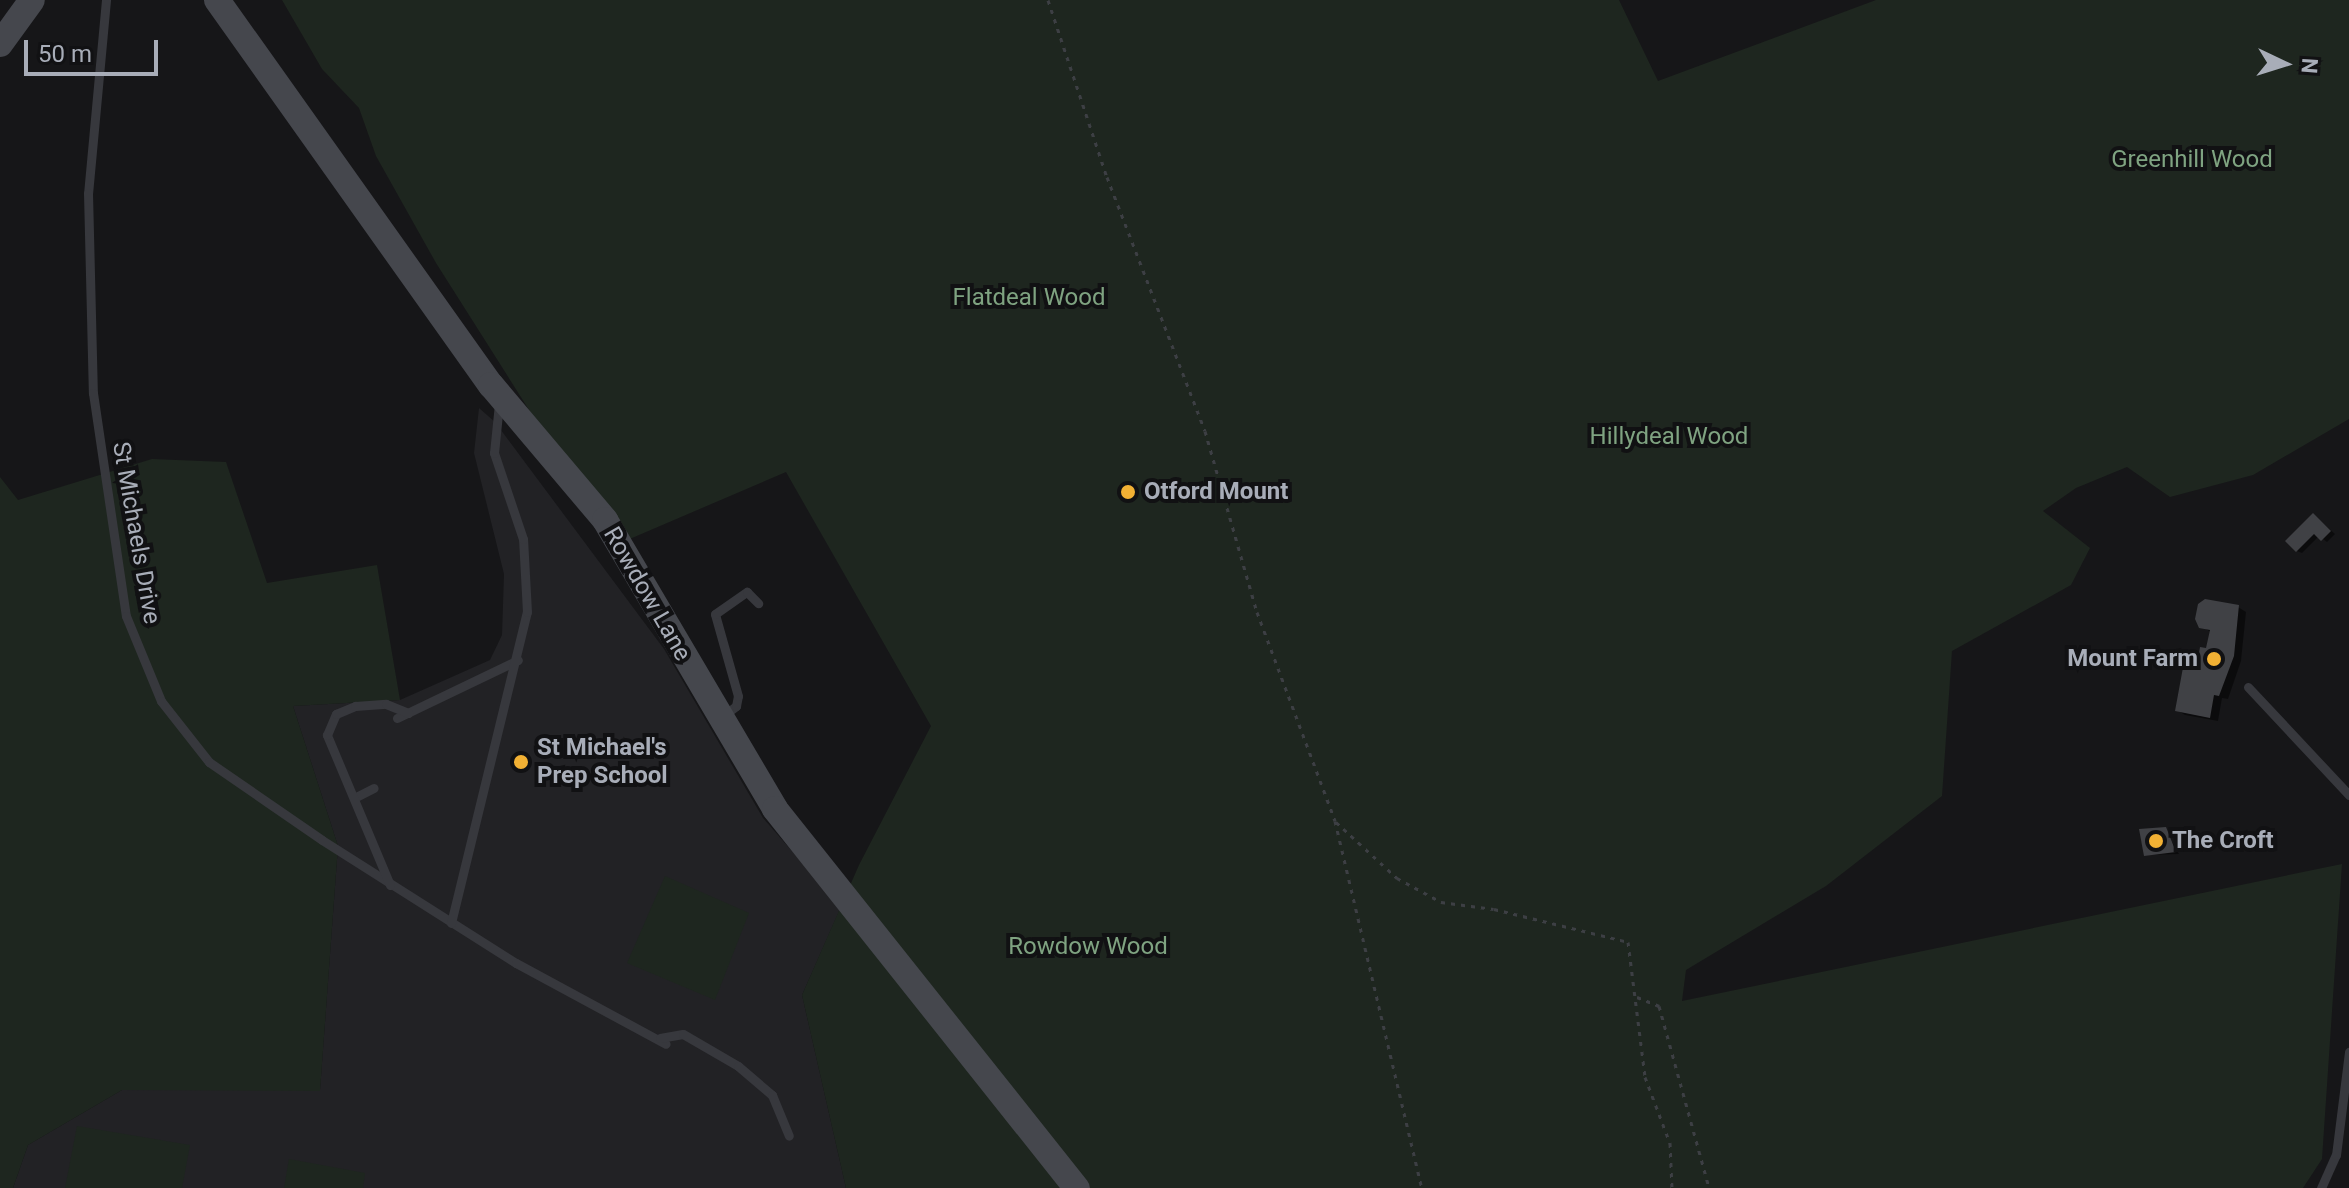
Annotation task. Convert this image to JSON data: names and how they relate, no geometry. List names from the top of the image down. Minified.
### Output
{"streets":{"street":["Rowdow Lane"],"lane":["St Michaels Drive"]},"parks":["Greenhill Wood","Flatdeal Wood","Hillydeal Wood","Rowdow Wood"],"places":["Otford Mount","Mount Farm","St Michael's Prep School","The Croft"],"scale_bar":"50 m","north":"right"}
